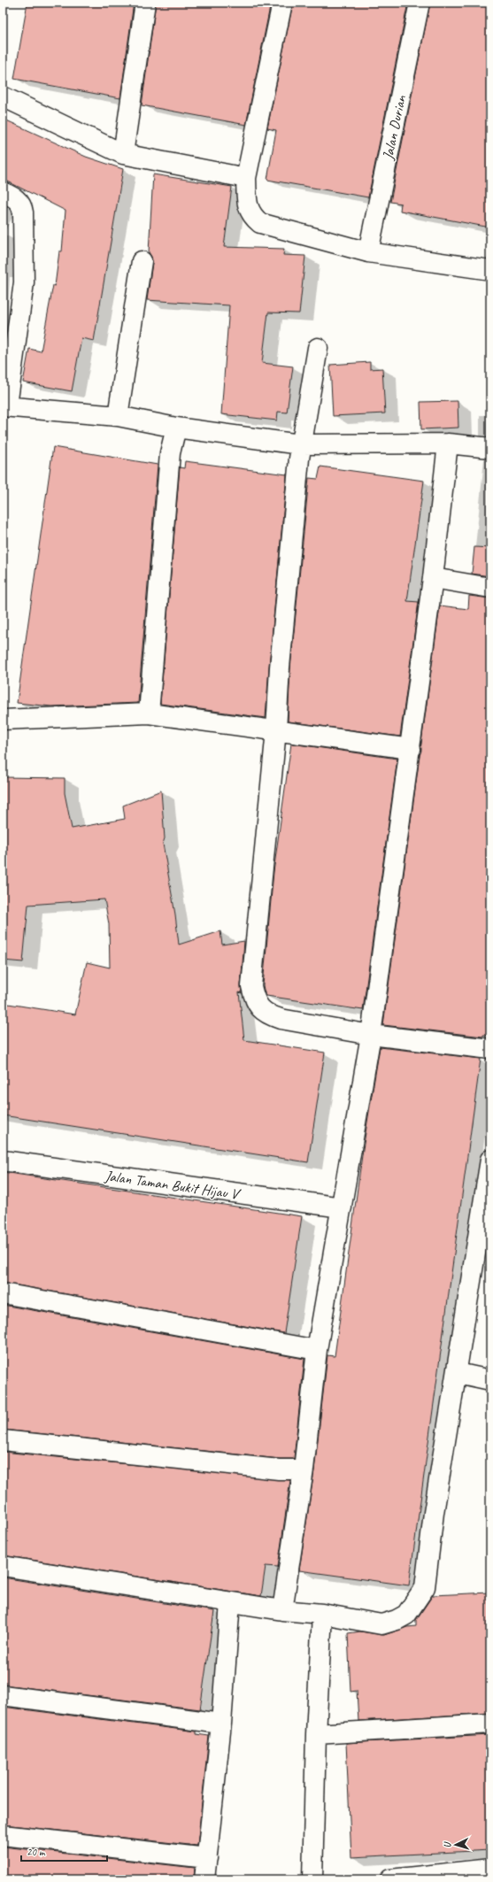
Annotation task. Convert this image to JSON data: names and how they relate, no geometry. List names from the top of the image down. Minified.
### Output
{"streets":{"street":["Jalan Durian","Jalan Taman Bukit Hijau V"]},"scale_bar":"20 m","north":"left"}
